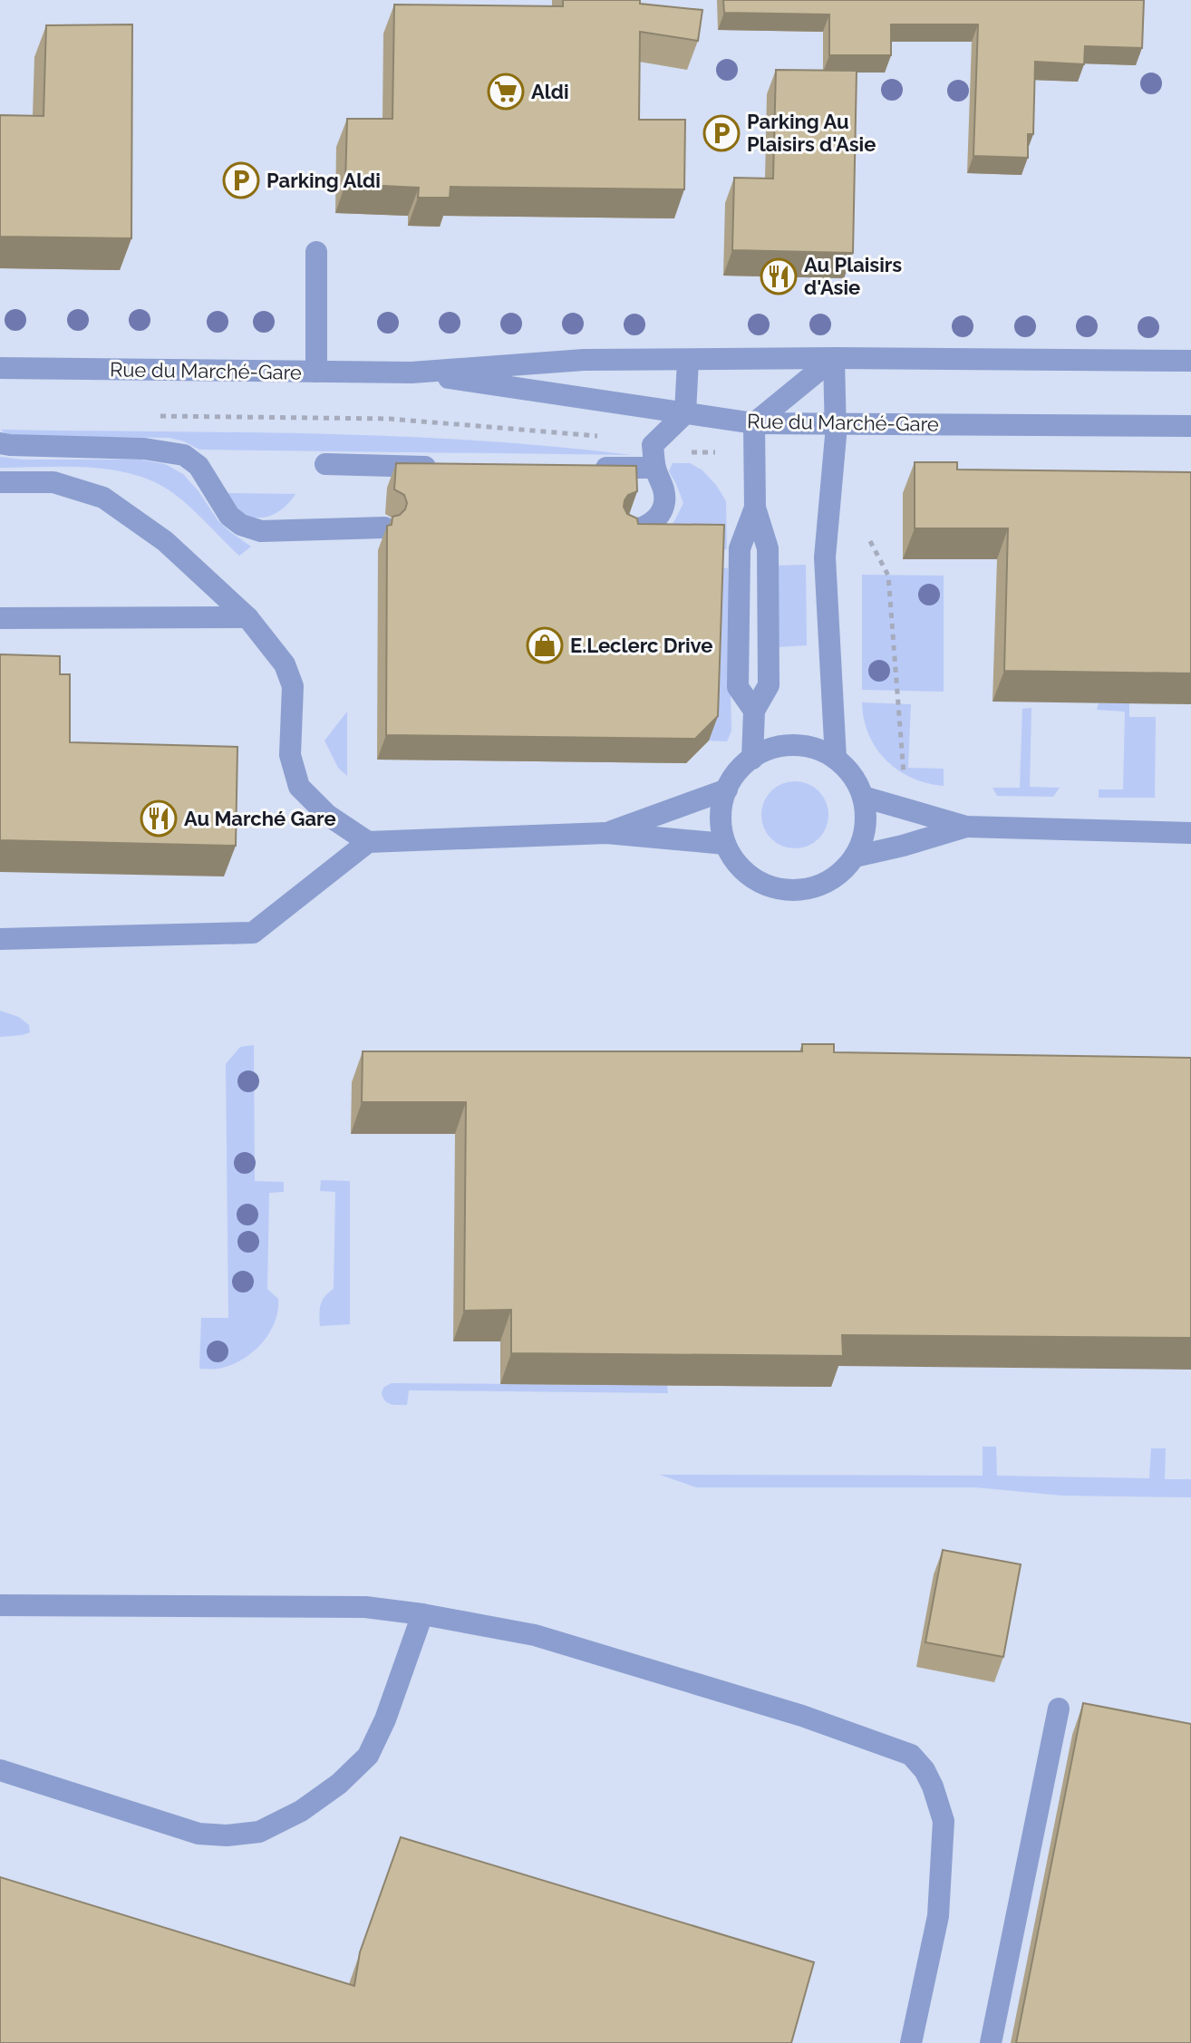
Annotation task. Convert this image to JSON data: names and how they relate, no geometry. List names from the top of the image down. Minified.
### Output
{"streets":{"street":["Rue du Marché-Gare"]},"places":{"supermarket":["Aldi"],"parking":["Parking Au Plaisirs d'Asie","Parking Aldi"],"restaurant":["Au Plaisirs d'Asie","Au Marché Gare"],"shop":["E.Leclerc Drive"]}}
